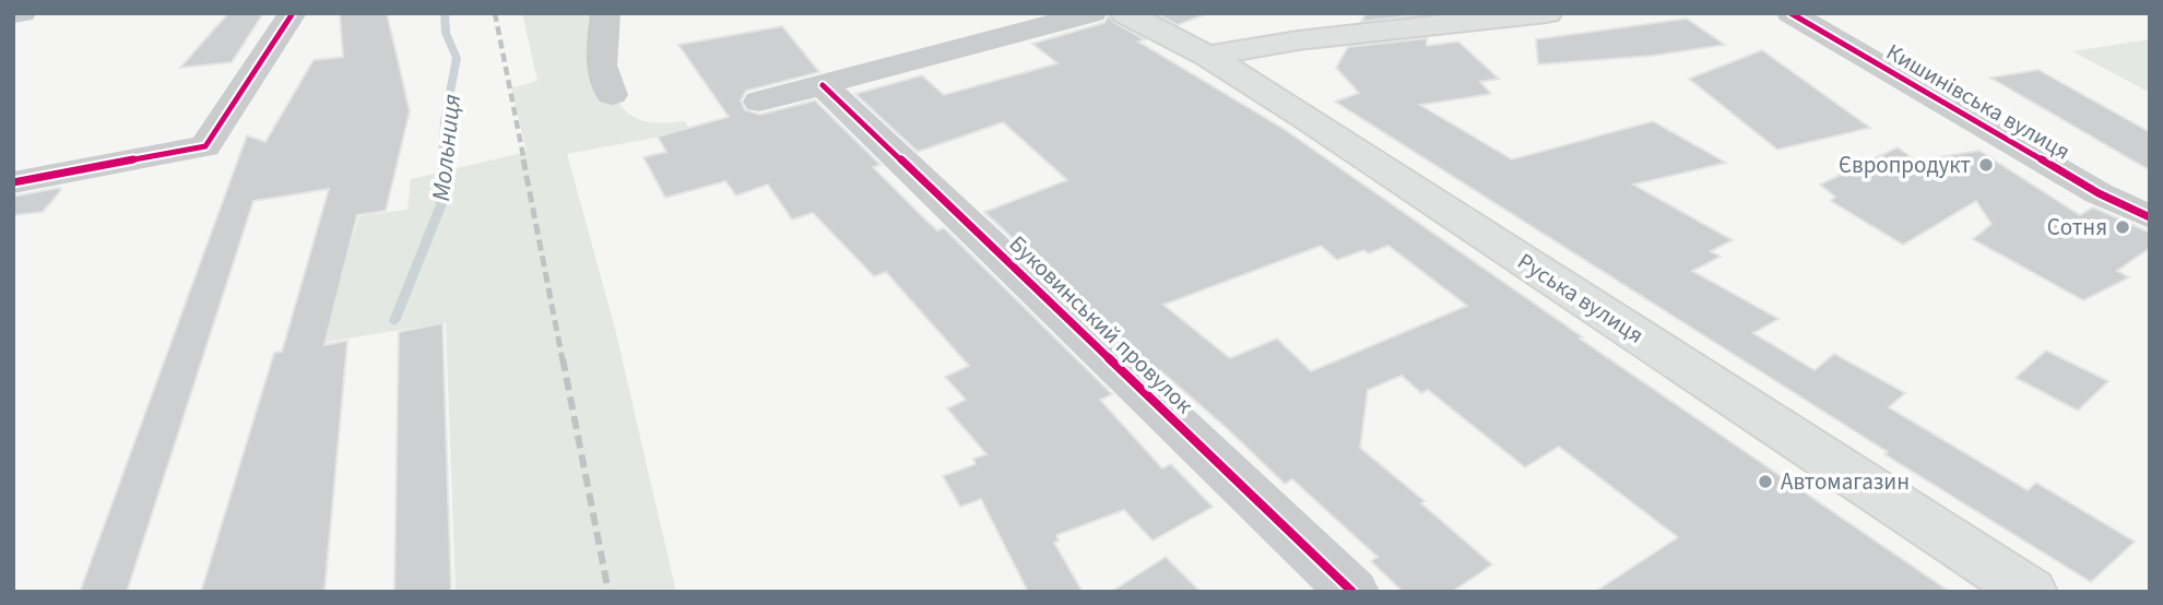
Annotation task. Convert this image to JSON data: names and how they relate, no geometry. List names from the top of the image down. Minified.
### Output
{"streets":{"main road":["Руська вулиця"],"street":["Кишинівська вулиця","Буковинський провулок"]},"water":["Мольниця"],"places":["Європродукт","Сотня","Автомагазин"]}
